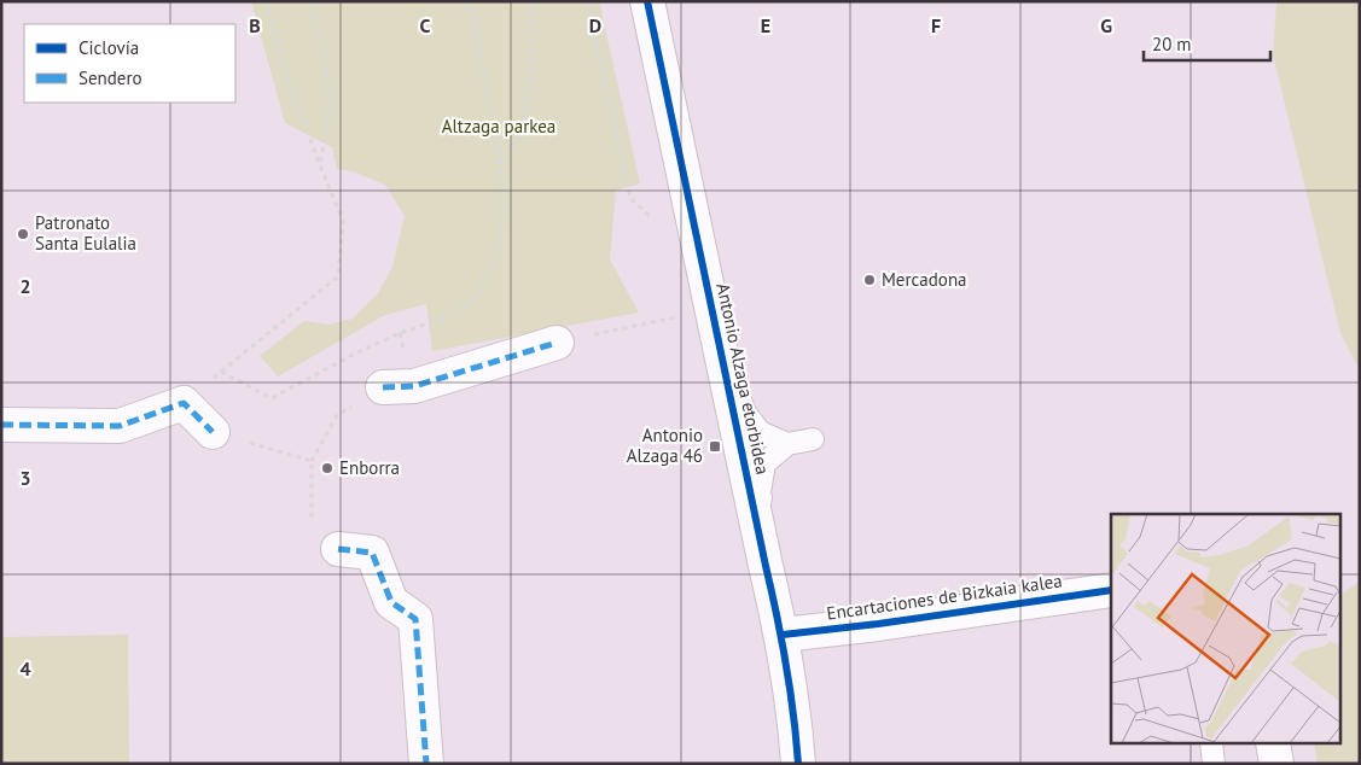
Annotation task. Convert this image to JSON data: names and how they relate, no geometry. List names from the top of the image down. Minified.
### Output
{"streets":{"street":["Antonio Alzaga etorbidea","Encartaciones de Bizkaia kalea"]},"crossings":[["Antonio Alzaga etorbidea","Encartaciones de Bizkaia kalea"]],"parks":["Altzaga parkea"],"places":{"other":["Patronato Santa Eulalia","Mercadona","Enborra"],"transit":["Antonio Alzaga 46"]},"legend":["Ciclovía","Sendero"],"scale_bar":"20 m","grid":{"columns":["B","C","D","E","F","G"],"rows":["2","3","4"]}}
